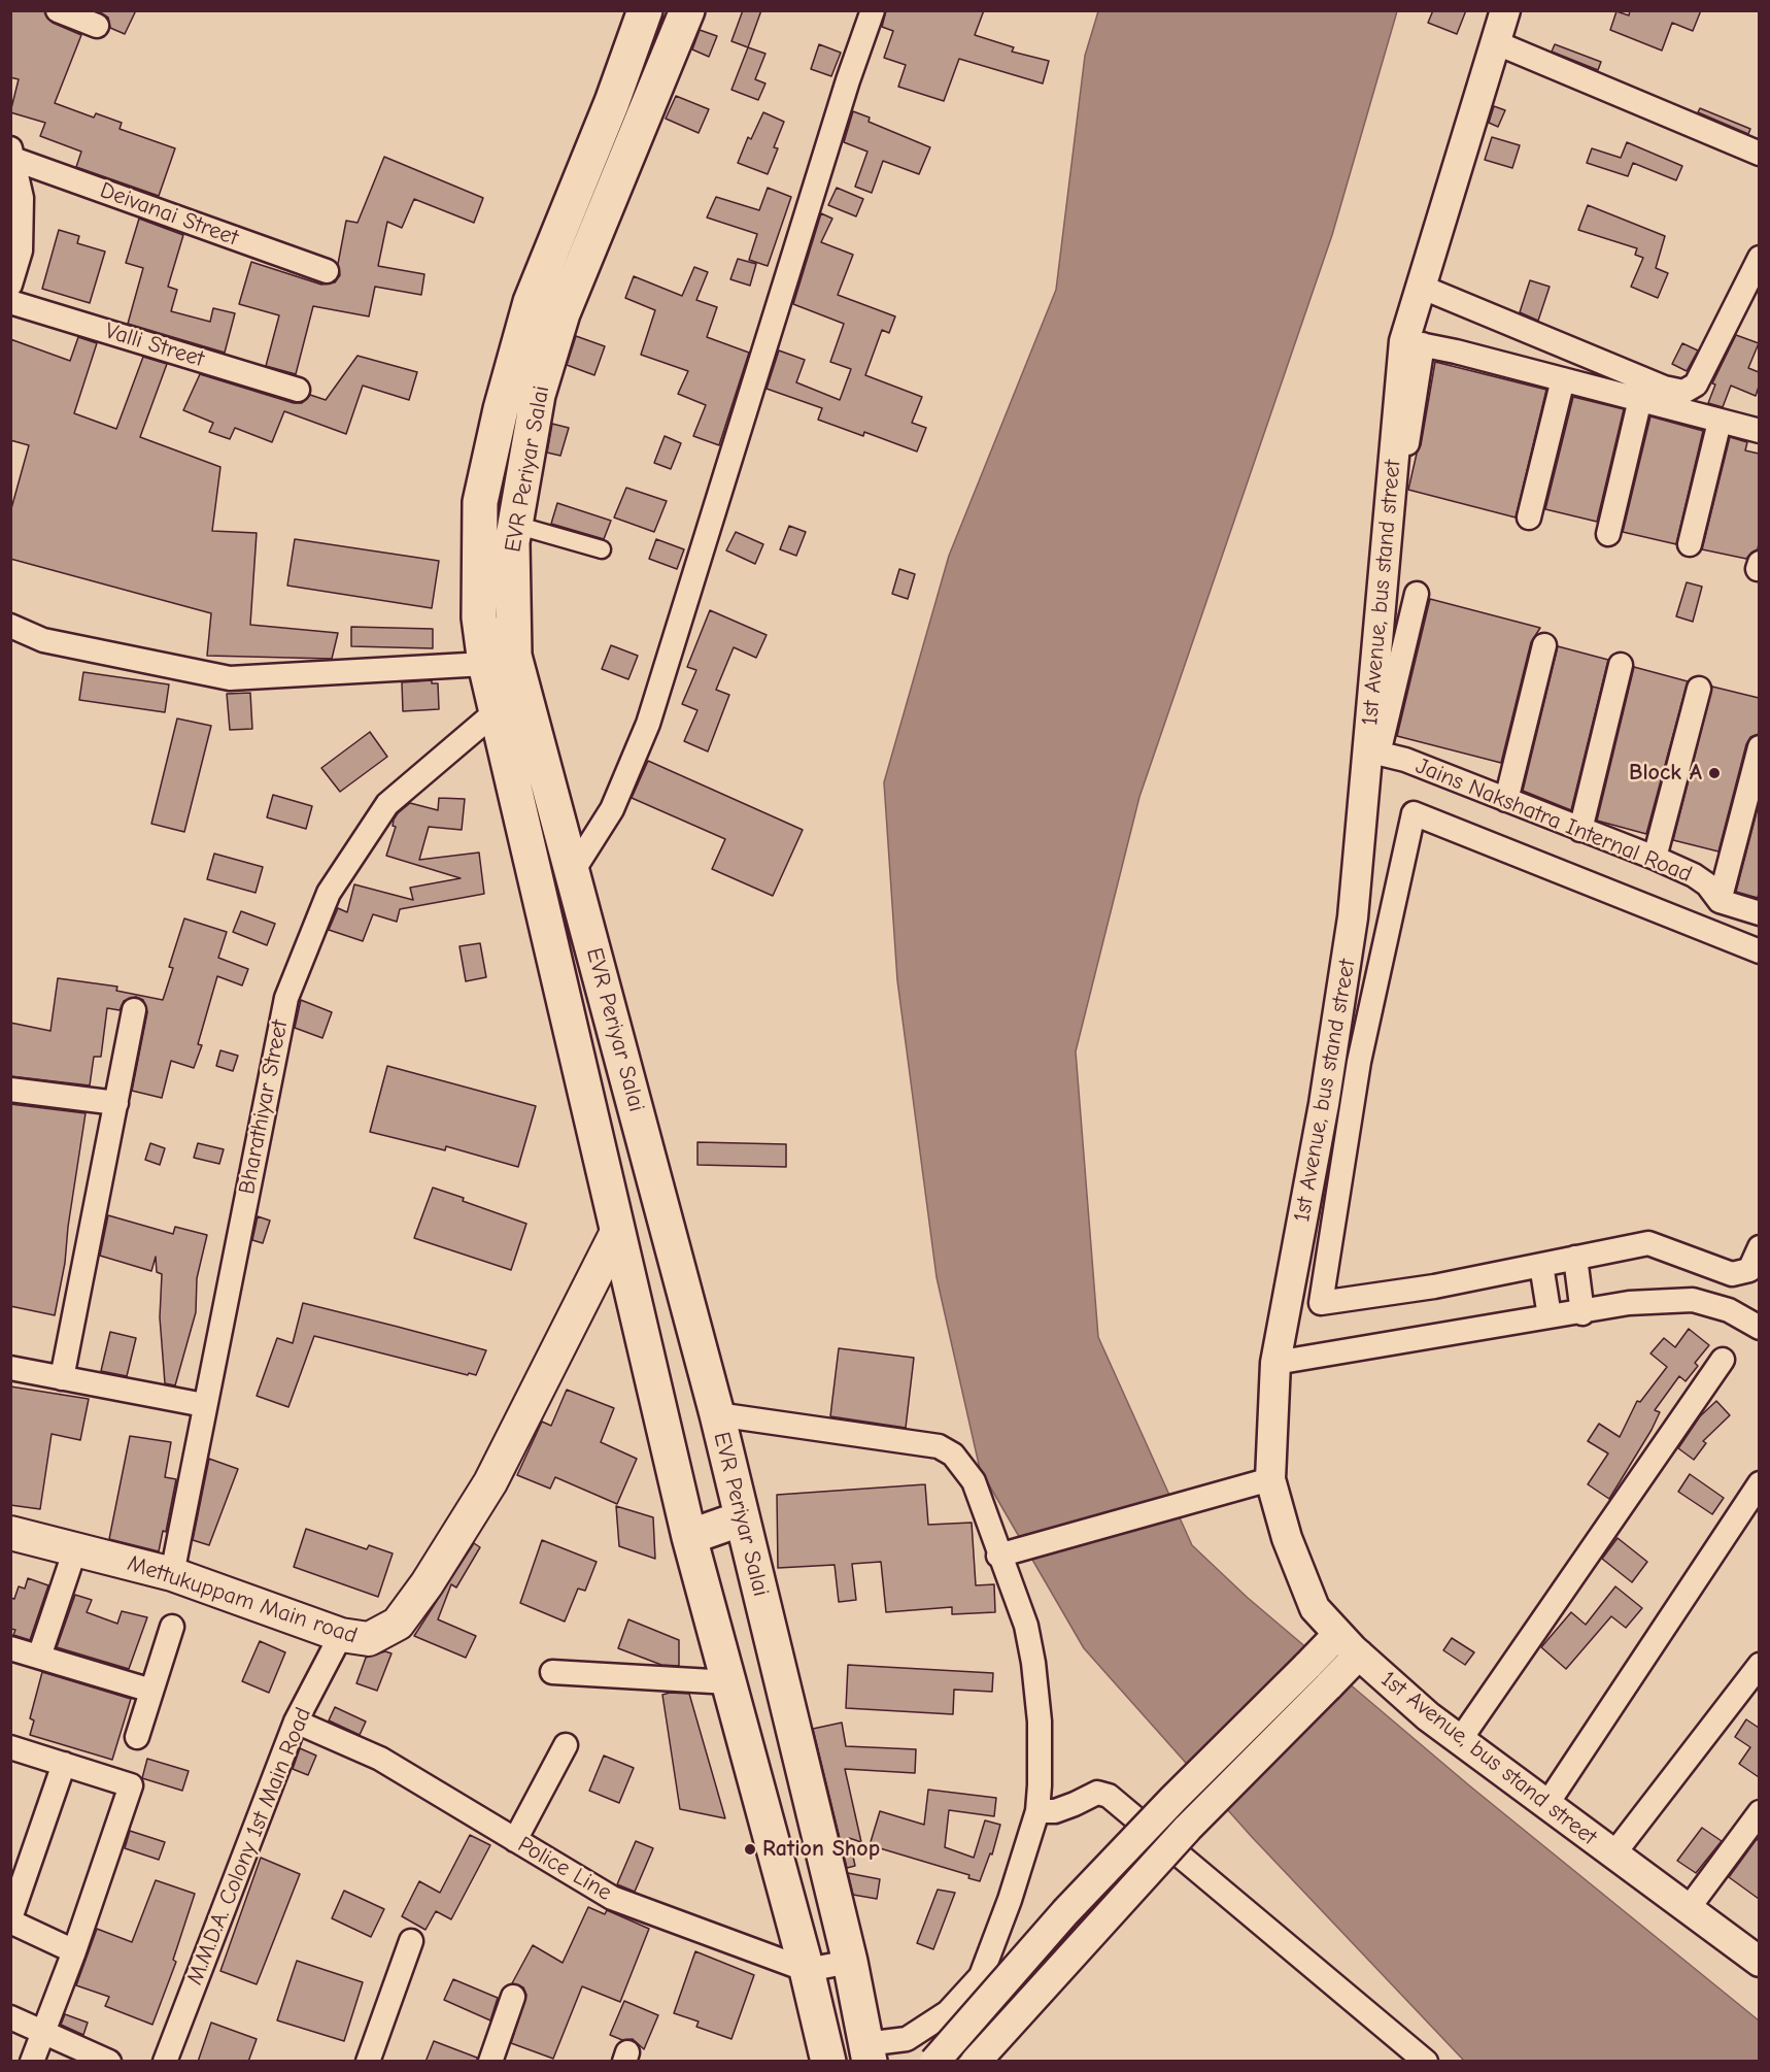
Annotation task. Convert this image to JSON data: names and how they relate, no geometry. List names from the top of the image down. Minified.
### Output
{"streets":{"main road":["EVR Periyar Salai","Mettukuppam Main road"],"street":["Deivanai Street","Valli Street","1st Avenue, bus stand street","Jains Nakshatra Internal Road","Bharathiyar Street","M.M.D.A. Colony 1st Main Road","Police Line"]},"crossings":[["EVR Periyar Salai","Bharathiyar Street"],["EVR Periyar Salai","Mettukuppam Main road"],["EVR Periyar Salai","Police Line"],["1st Avenue, bus stand street","Jains Nakshatra Internal Road"],["Bharathiyar Street","Mettukuppam Main road"],["Mettukuppam Main road","M.M.D.A. Colony 1st Main Road"],["M.M.D.A. Colony 1st Main Road","Police Line"]],"places":["Block A","Ration Shop"]}
